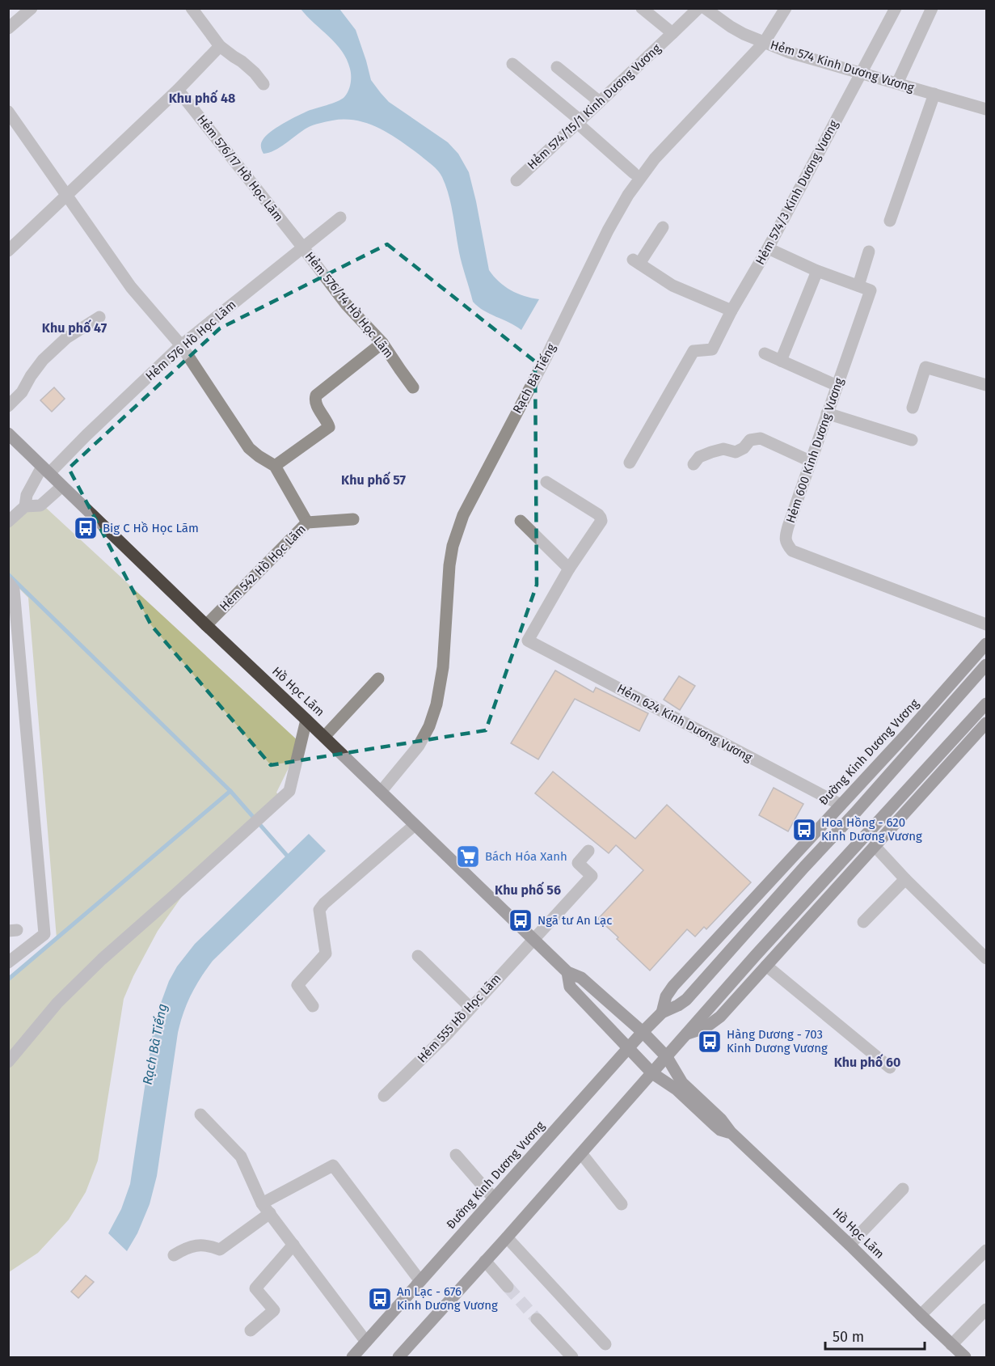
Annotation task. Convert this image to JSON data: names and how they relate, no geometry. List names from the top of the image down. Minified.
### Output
{"streets":{"main road":["Hồ Học Lãm","Đường Kinh Dương Vương"],"street":["Hẻm 574 Kinh Dương Vương","Hẻm 574/15/1 Kinh Dương Vương","Hẻm 576/17 Hồ Học Lãm","Hẻm 574/3 Kinh Dương Vương","Hẻm 576/14 Hồ Học Lãm","Hẻm 576 Hồ Học Lãm","Rạch Bà Tiếng","Hẻm 600 Kinh Dương Vương","Hẻm 542 Hồ Học Lãm","Hẻm 624 Kinh Dương Vương","Hẻm 555 Hồ Học Lãm"]},"crossings":[["Hẻm 574 Kinh Dương Vương","Hẻm 574/3 Kinh Dương Vương"],["Hẻm 574 Kinh Dương Vương","Rạch Bà Tiếng"],["Hẻm 576/17 Hồ Học Lãm","Hẻm 576/14 Hồ Học Lãm"],["Hẻm 576/17 Hồ Học Lãm","Hẻm 576 Hồ Học Lãm"],["Hẻm 576/14 Hồ Học Lãm","Hẻm 576 Hồ Học Lãm"],["Hẻm 576 Hồ Học Lãm","Hồ Học Lãm"],["Rạch Bà Tiếng","Hồ Học Lãm"],["Hẻm 542 Hồ Học Lãm","Hồ Học Lãm"],["Hồ Học Lãm","Đường Kinh Dương Vương"],["Hồ Học Lãm","Hẻm 555 Hồ Học Lãm"],["Hẻm 624 Kinh Dương Vương","Đường Kinh Dương Vương"]],"districts":["Khu phố 48","Khu phố 47","Khu phố 57","Khu phố 56","Khu phố 60"],"water":["Rạch Bà Tiếng"],"places":{"bus stop":["Big C Hồ Học Lãm","Hoa Hồng - 620 Kinh Dương Vương","Ngã tư An Lạc","Hàng Dương - 703 Kinh Dương Vương","An Lạc - 676 Kinh Dương Vương"],"supermarket":["Bách Hóa Xanh"]},"scale_bar":"50 m"}
